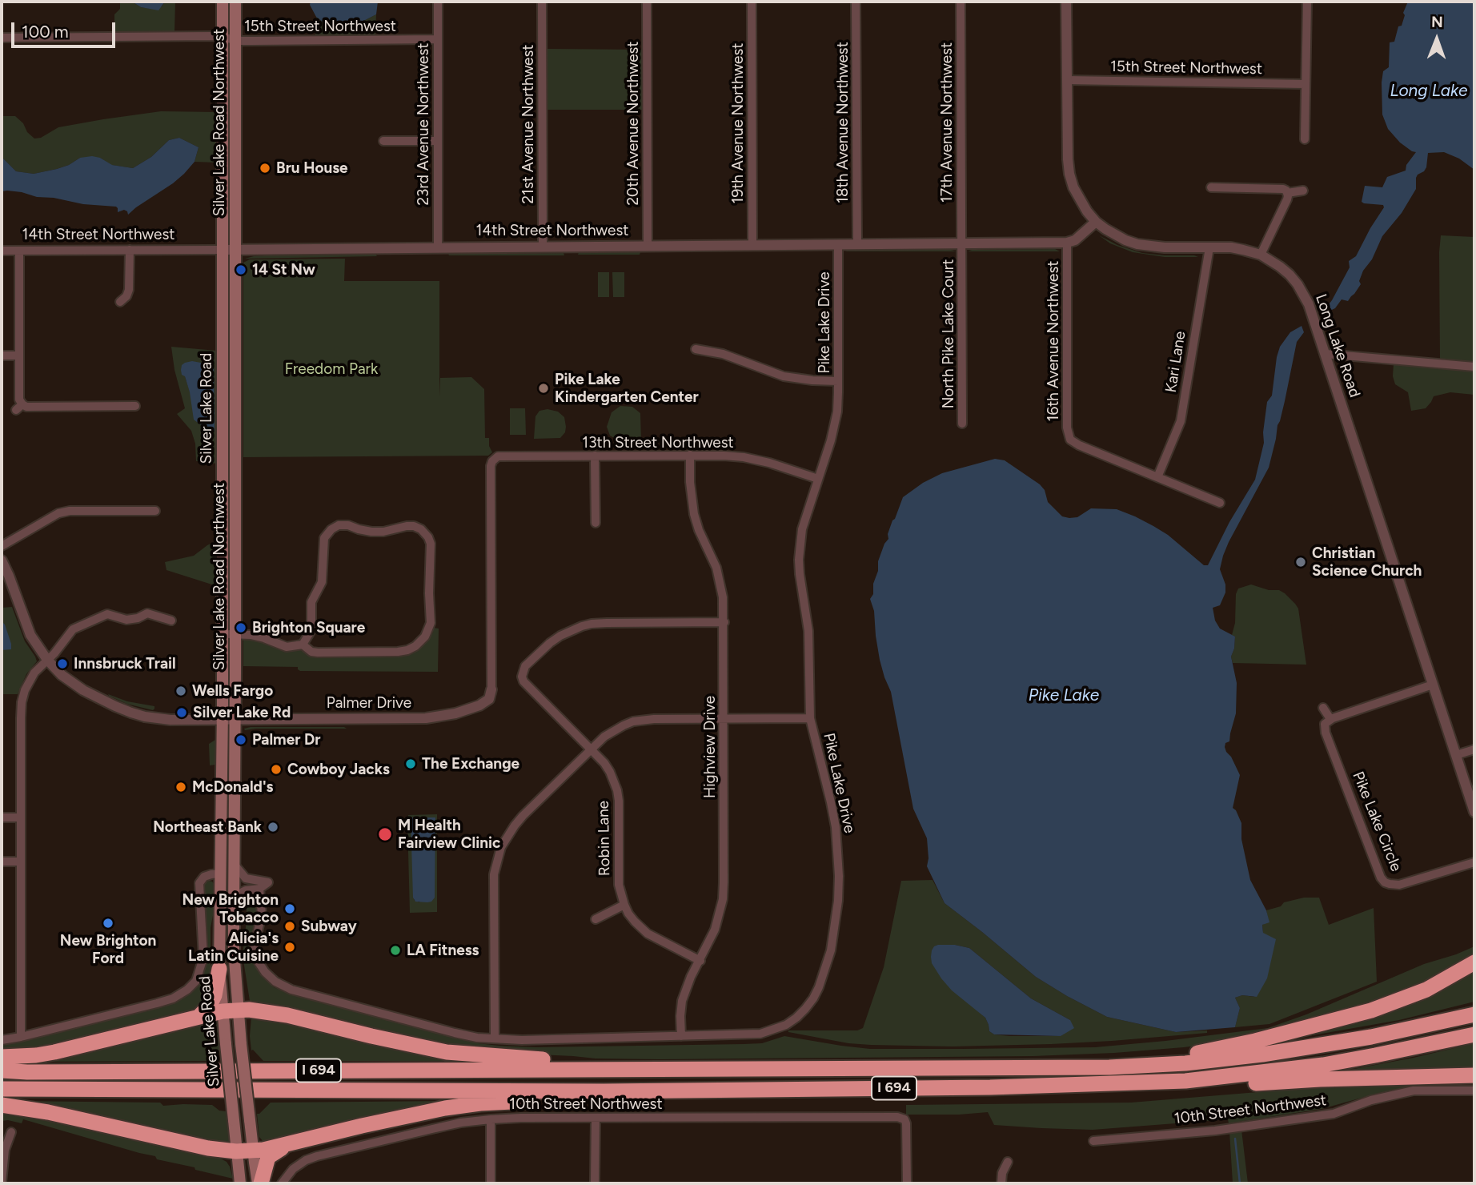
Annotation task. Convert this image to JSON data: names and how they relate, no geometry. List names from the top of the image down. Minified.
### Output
{"streets":{"highway":["I 694"],"main road":["Silver Lake Road Northwest","Silver Lake Road"],"street":["15th Street Northwest","18th Avenue Northwest","17th Avenue Northwest","20th Avenue Northwest","19th Avenue Northwest","23rd Avenue Northwest","21st Avenue Northwest","14th Street Northwest","Pike Lake Drive","North Pike Lake Court","16th Avenue Northwest","Long Lake Road","Kari Lane","13th Street Northwest","Palmer Drive","Highview Drive","Pike Lake Circle","Robin Lane","10th Street Northwest"]},"crossings":[["15th Street Northwest","Silver Lake Road Northwest"],["15th Street Northwest","23rd Avenue Northwest"],["15th Street Northwest","Long Lake Road"],["15th Street Northwest","Silver Lake Road"],["Silver Lake Road Northwest","14th Street Northwest"],["Silver Lake Road Northwest","Palmer Drive"],["18th Avenue Northwest","14th Street Northwest"],["17th Avenue Northwest","14th Street Northwest"],["17th Avenue Northwest","North Pike Lake Court"],["20th Avenue Northwest","14th Street Northwest"],["19th Avenue Northwest","14th Street Northwest"],["23rd Avenue Northwest","14th Street Northwest"],["21st Avenue Northwest","14th Street Northwest"],["14th Street Northwest","Pike Lake Drive"],["14th Street Northwest","North Pike Lake Court"],["14th Street Northwest","16th Avenue Northwest"],["14th Street Northwest","Silver Lake Road"],["Pike Lake Drive","13th Street Northwest"],["Pike Lake Drive","Highview Drive"],["16th Avenue Northwest","Kari Lane"],["Long Lake Road","Kari Lane"],["Silver Lake Road","Palmer Drive"],["13th Street Northwest","Palmer Drive"],["13th Street Northwest","Highview Drive"],["Highview Drive","Robin Lane"]],"water":["Long Lake","Pike Lake"],"parks":["Freedom Park"],"places":["Bru House","14 St Nw","Pike Lake Kindergarten Center","Christian Science Church","Brighton Square","Innsbruck Trail","Wells Fargo","Silver Lake Rd","Palmer Dr","The Exchange","Cowboy Jacks","McDonald's","Northeast Bank","M Health Fairview Clinic","New Brighton Tobacco","New Brighton Ford","Subway","Alicia's Latin Cuisine","LA Fitness"],"scale_bar":"100 m","north":"top"}
